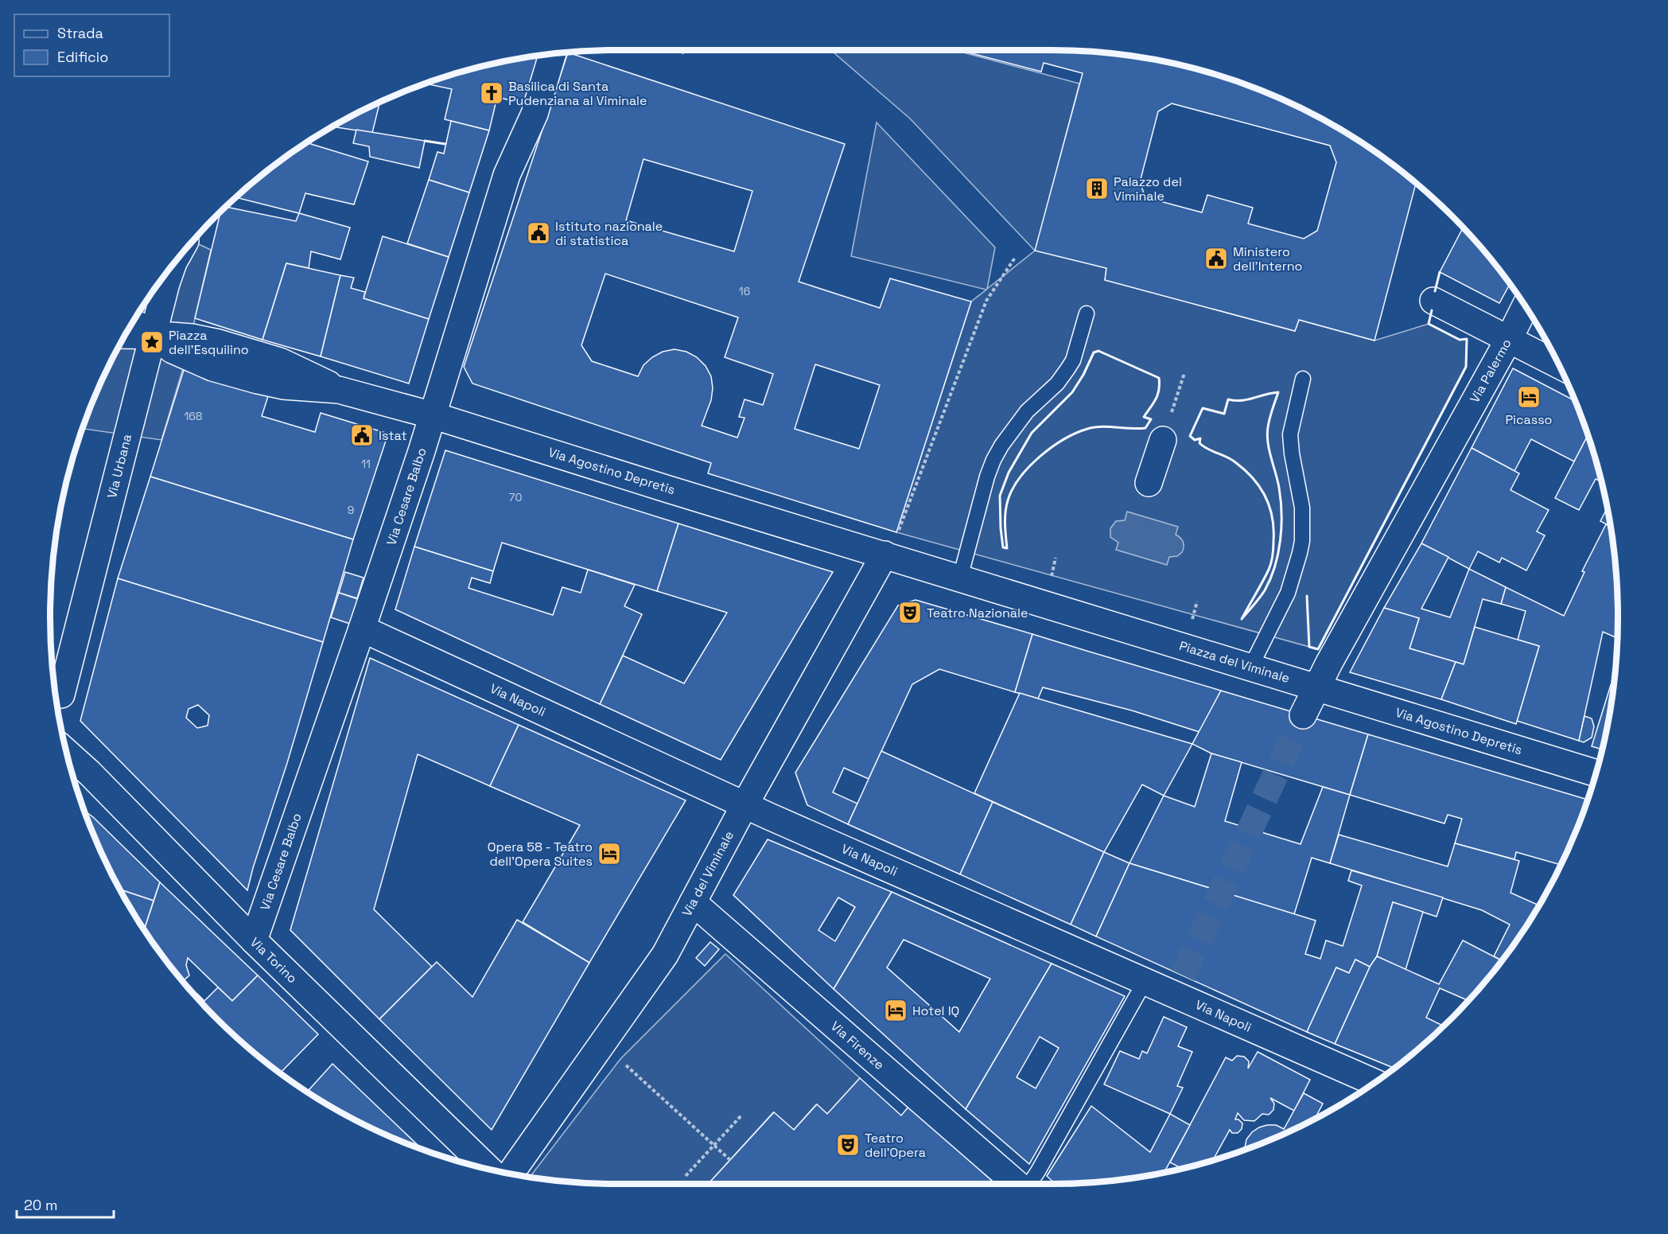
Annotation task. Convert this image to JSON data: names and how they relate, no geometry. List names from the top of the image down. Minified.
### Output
{"streets":{"street":["Via Palermo","Via Urbana","Via Agostino Depretis","Via Cesare Balbo","Piazza del Viminale","Via Napoli","Via del Viminale","Via Torino","Via Firenze"]},"crossings":[["Via Palermo","Via Agostino Depretis"],["Via Palermo","Piazza del Viminale"],["Via Urbana","Via Agostino Depretis"],["Via Agostino Depretis","Via Cesare Balbo"],["Via Agostino Depretis","Piazza del Viminale"],["Via Agostino Depretis","Via del Viminale"],["Via Cesare Balbo","Via Napoli"],["Via Cesare Balbo","Via Torino"],["Piazza del Viminale","Via del Viminale"],["Via Napoli","Via del Viminale"],["Via del Viminale","Via Firenze"]],"places":{"church":["Basilica di Santa Pudenziana al Viminale"],"building":["Palazzo del Viminale"],"public building":["Istituto nazionale di statistica","Ministero dell'Interno","Istat"],"place":["Piazza dell'Esquilino"],"hotel":["Picasso","Opera 58 - Teatro dell'Opera Suites","Hotel IQ"],"theatre":["Teatro Nazionale","Teatro dell'Opera"]},"house_numbers":["16","168","11","70","9"],"legend":["Strada","Edificio"],"scale_bar":"20 m"}
